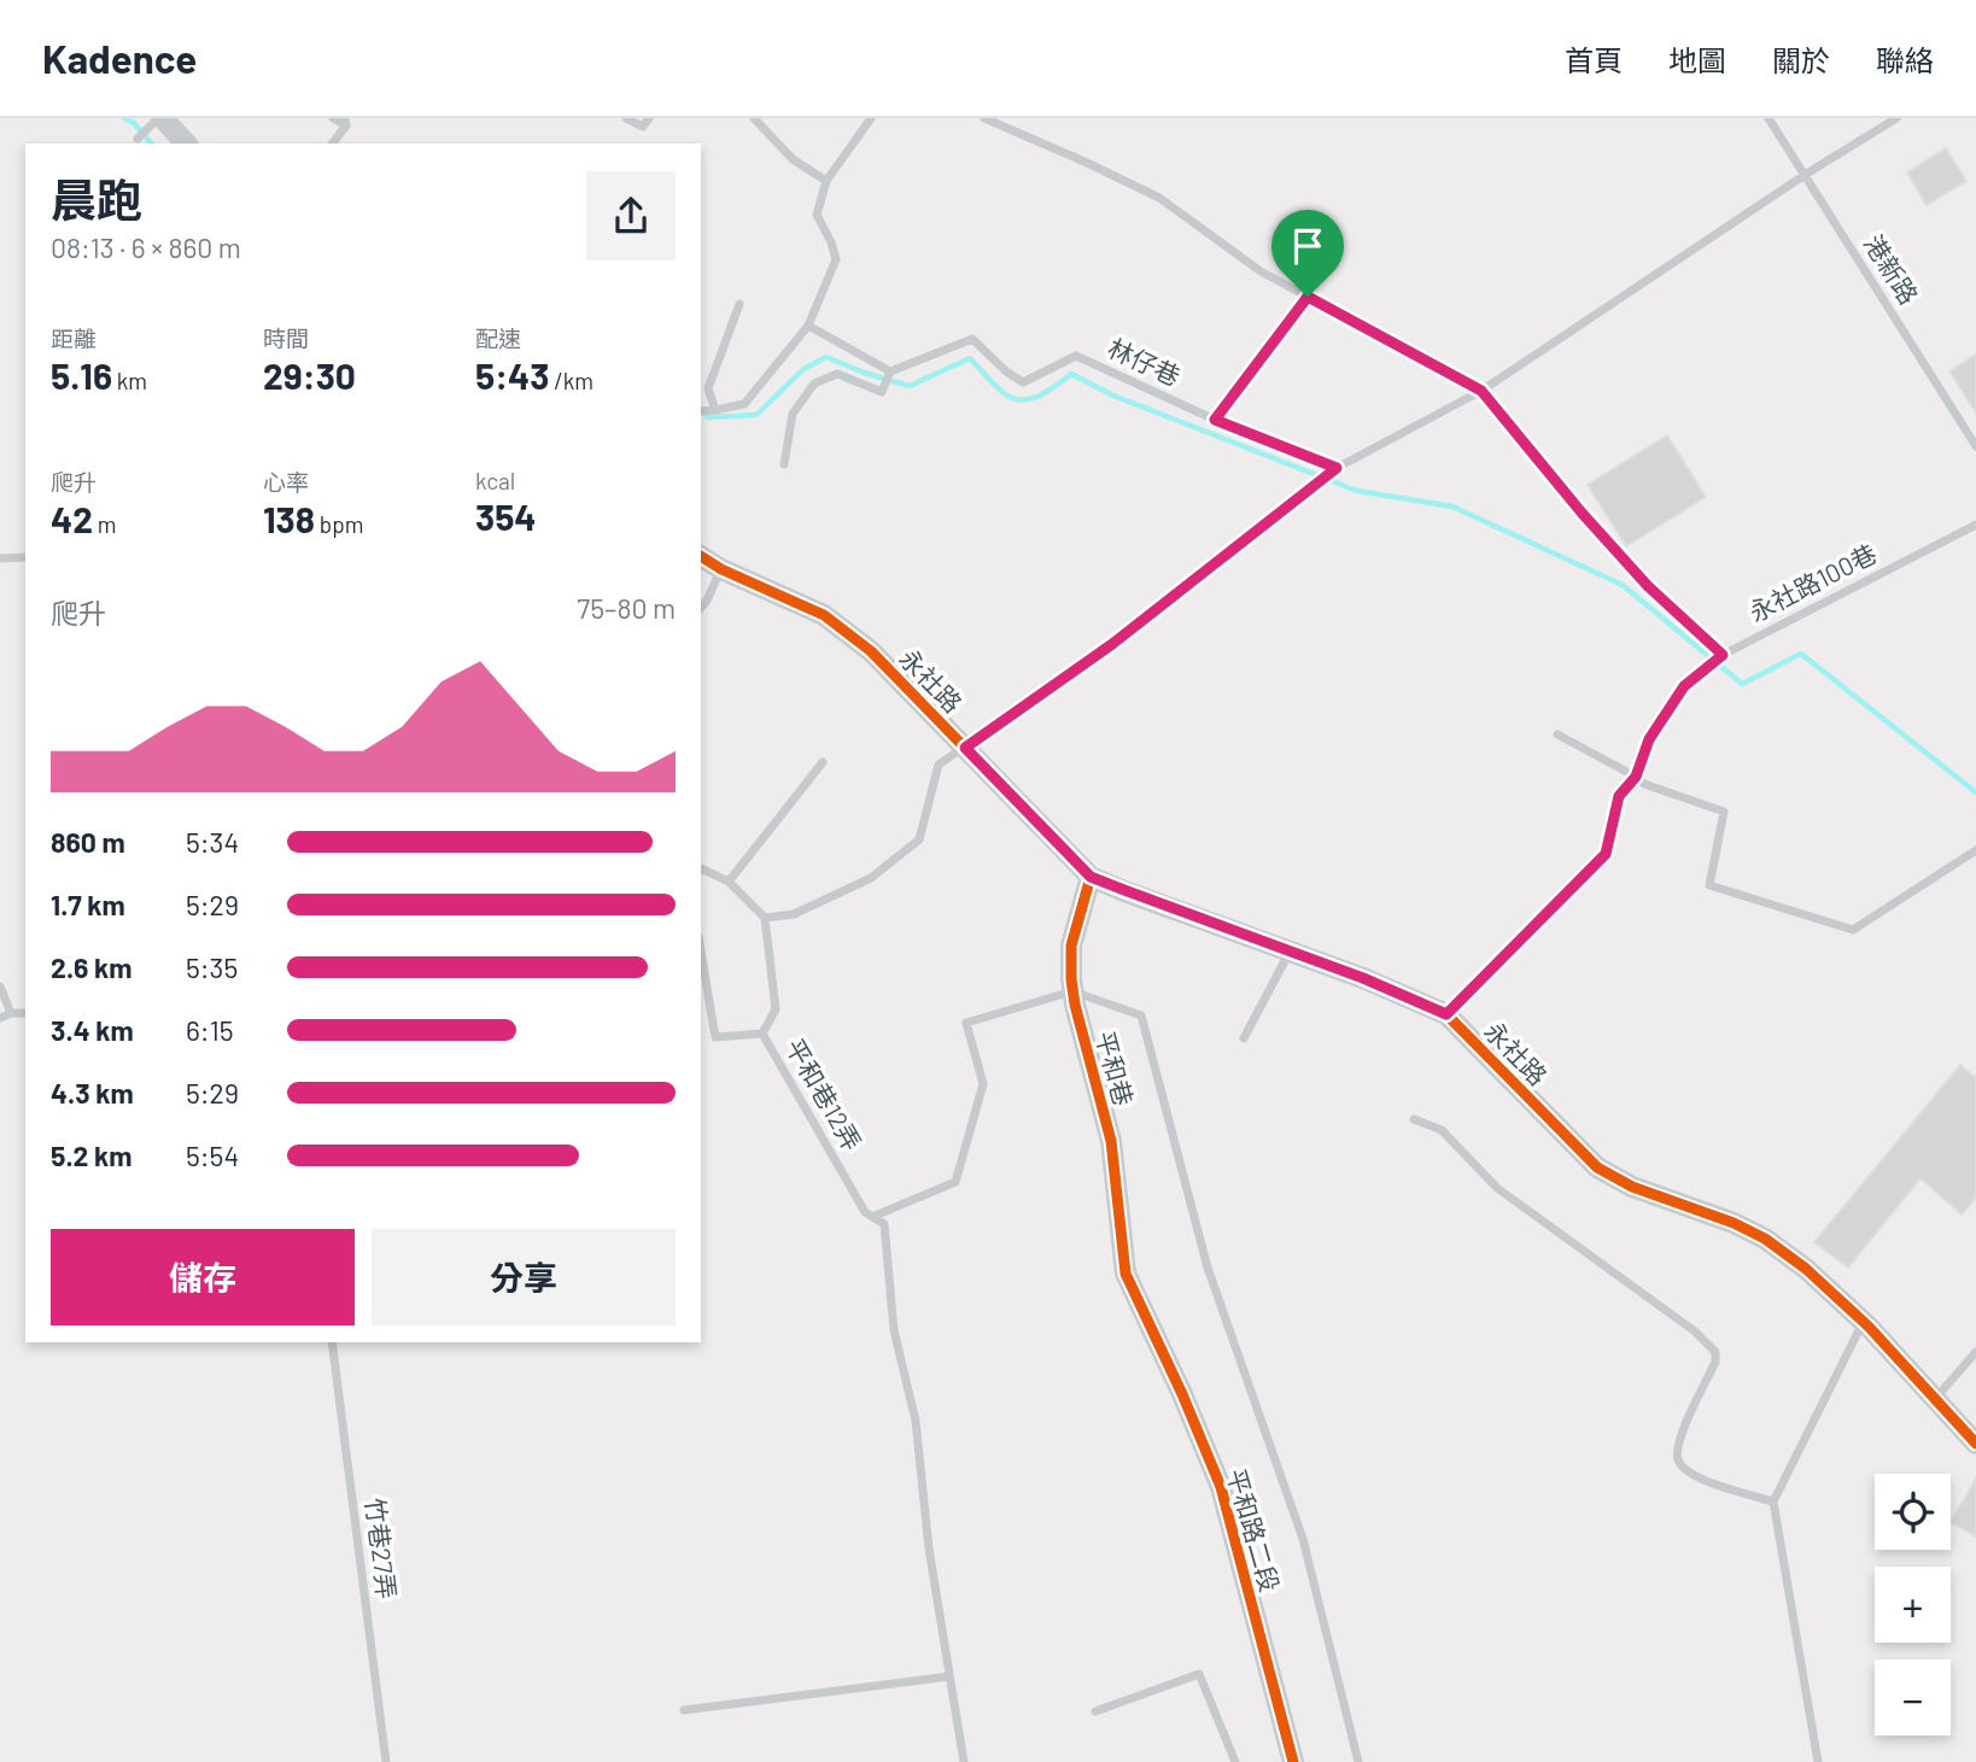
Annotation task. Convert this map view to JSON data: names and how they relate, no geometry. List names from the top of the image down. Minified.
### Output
{"streets":{"street":["永社路","平和巷","平和路二段"],"lane":["港新路","林仔巷","永社路100巷","平和巷12弄","竹巷27弄"]},"crossings":[["永社路100巷","永社路"],["永社路","平和巷"],["平和巷","平和路二段"]],"page":{"header":"Kadence","nav":["首頁","地圖","關於","聯絡"],"heading":["晨跑","08:13 · 6 × 860 m"],"stats":[["距離","5.16 km"],["時間","29:30"],["配速","5:43 /km"],["爬升","42 m"],["心率","138 bpm"],["kcal","354"]],"chart":["爬升","75–80 m"],"list":[{"name":"860 m","note":"5:34"},{"name":"1.7 km","note":"5:29"},{"name":"2.6 km","note":"5:35"},{"name":"3.4 km","note":"6:15"},{"name":"4.3 km","note":"5:29"},{"name":"5.2 km","note":"5:54"}],"buttons":["儲存","分享"],"map_buttons":["+","−"]}}
